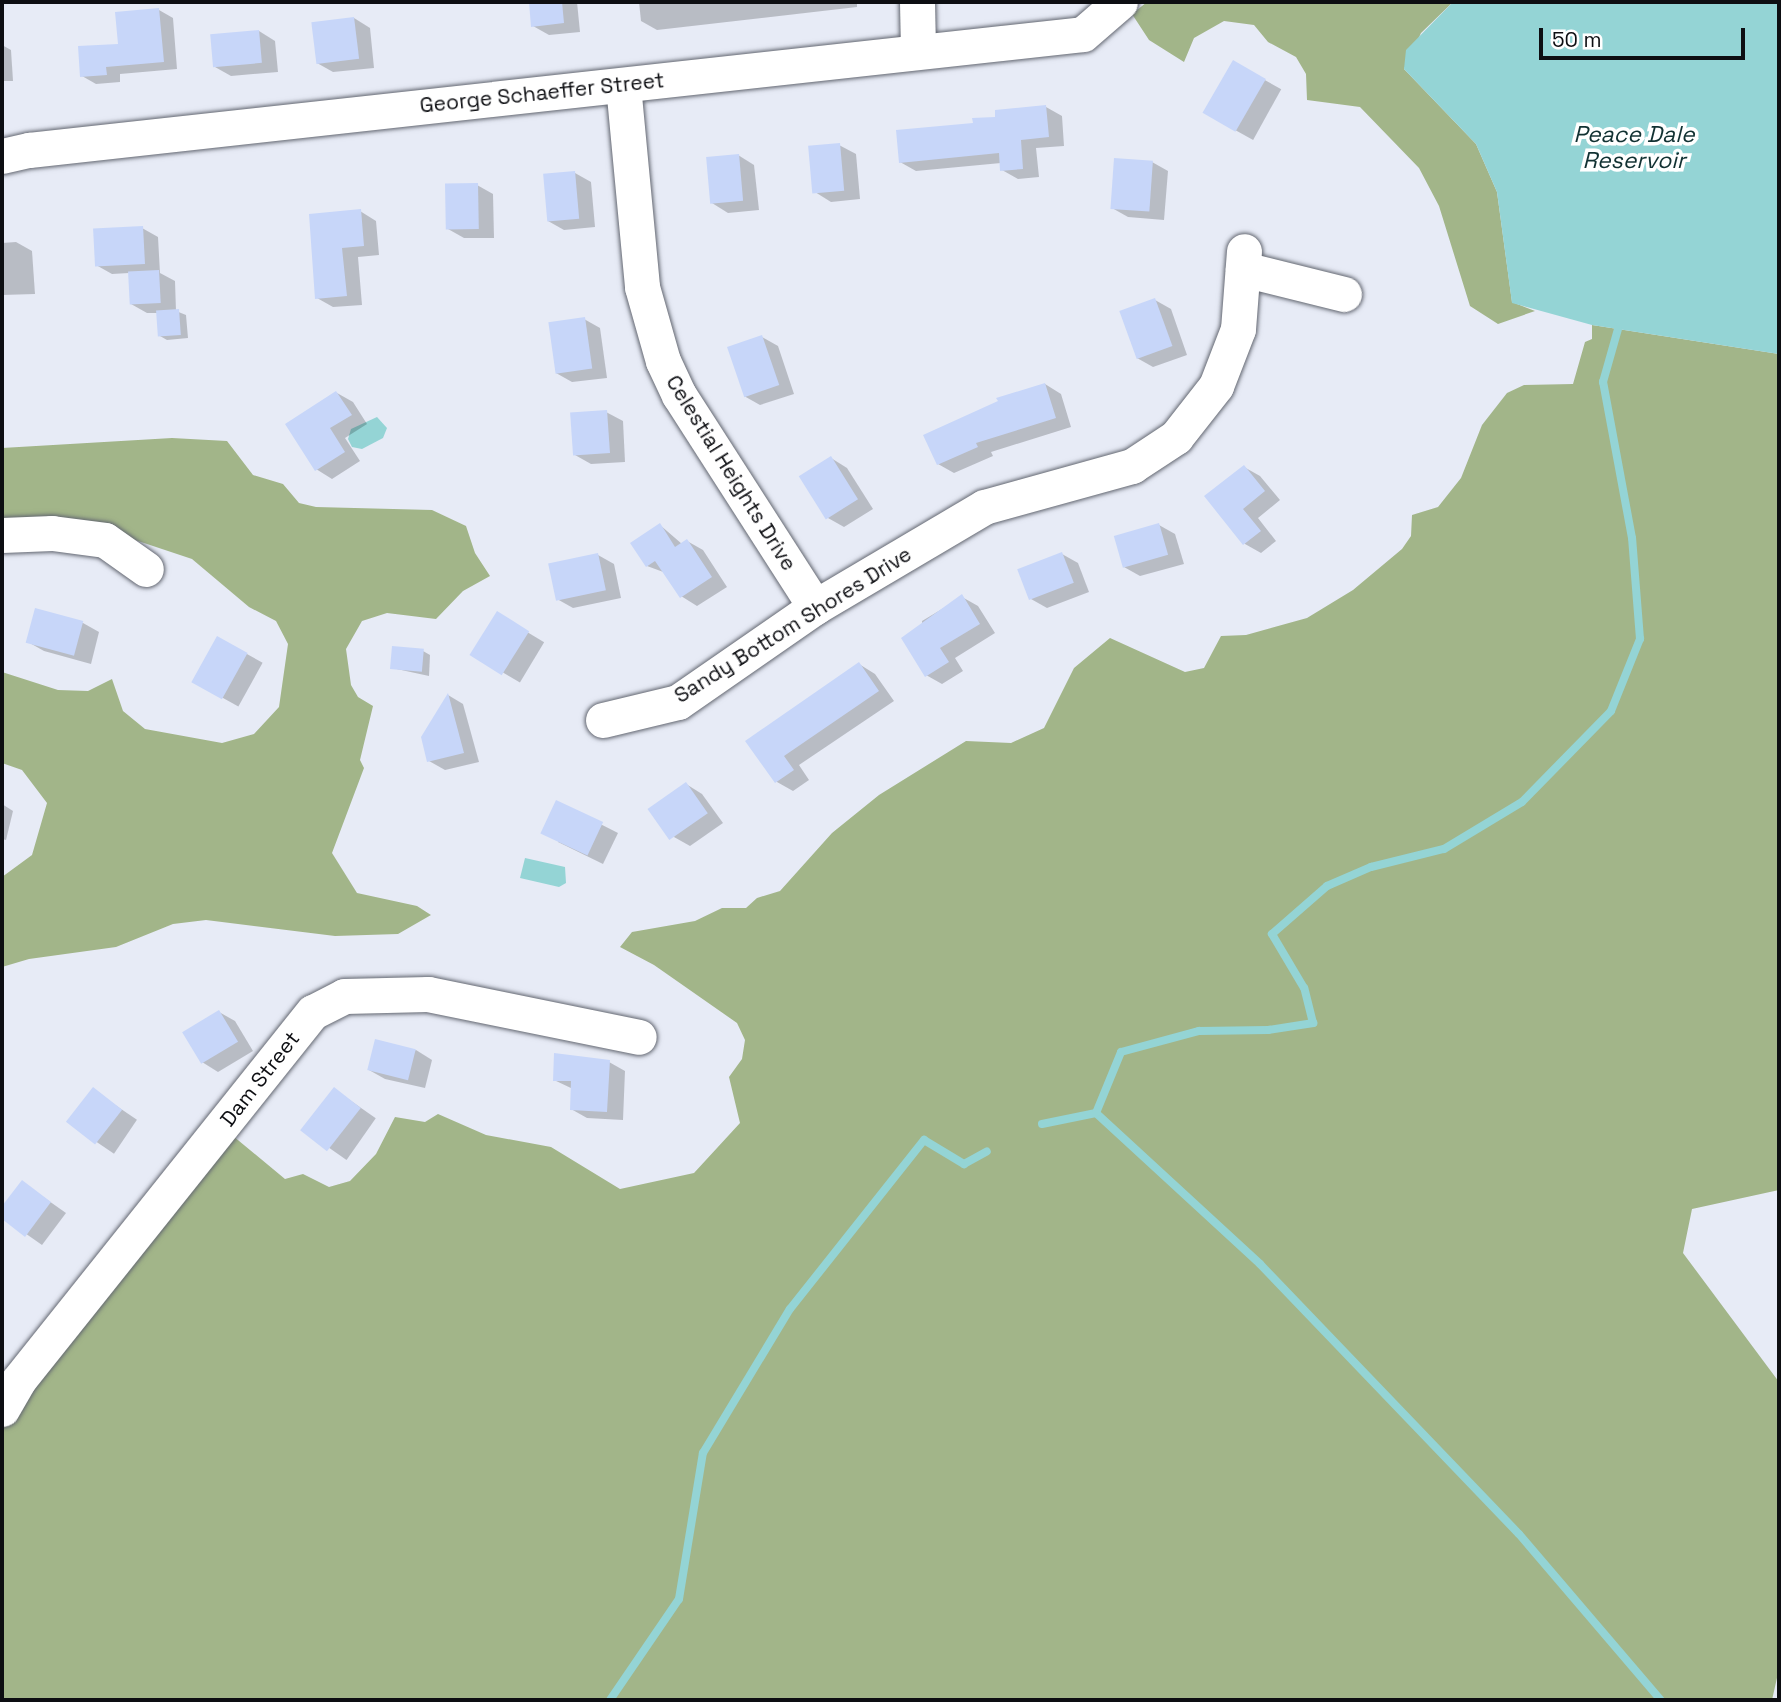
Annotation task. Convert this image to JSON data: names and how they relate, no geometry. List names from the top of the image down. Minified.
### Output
{"streets":{"street":["George Schaeffer Street","Celestial Heights Drive","Sandy Bottom Shores Drive","Dam Street"]},"crossings":[["George Schaeffer Street","Celestial Heights Drive"],["Celestial Heights Drive","Sandy Bottom Shores Drive"]],"water":["Peace Dale Reservoir"],"scale_bar":"50 m"}
